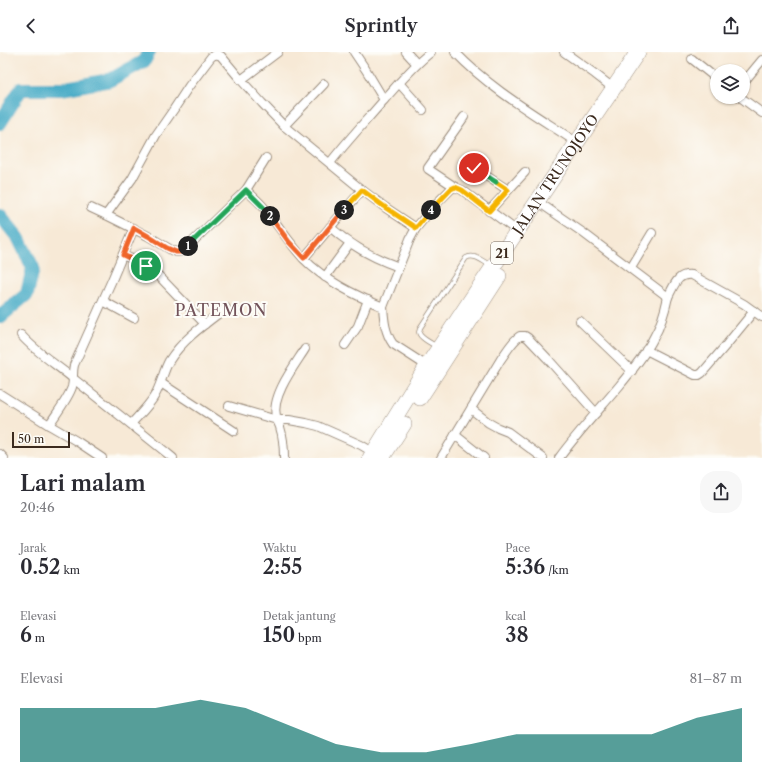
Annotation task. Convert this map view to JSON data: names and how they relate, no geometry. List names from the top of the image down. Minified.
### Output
{"streets":{"highway":["JALAN TRUNOJOYO","21"]},"districts":["PATEMON"],"scale_bar":"50 m","page":{"header":"Sprintly","pins":["3","4","2","1"],"scale":"50 m","heading":["Lari malam","20:46"],"stats":[["Jarak","0.52 km"],["Waktu","2:55"],["Pace","5:36 /km"],["Elevasi","6 m"],["Detak jantung","150 bpm"],["kcal","38"]],"chart":["Elevasi","81–87 m"]}}
